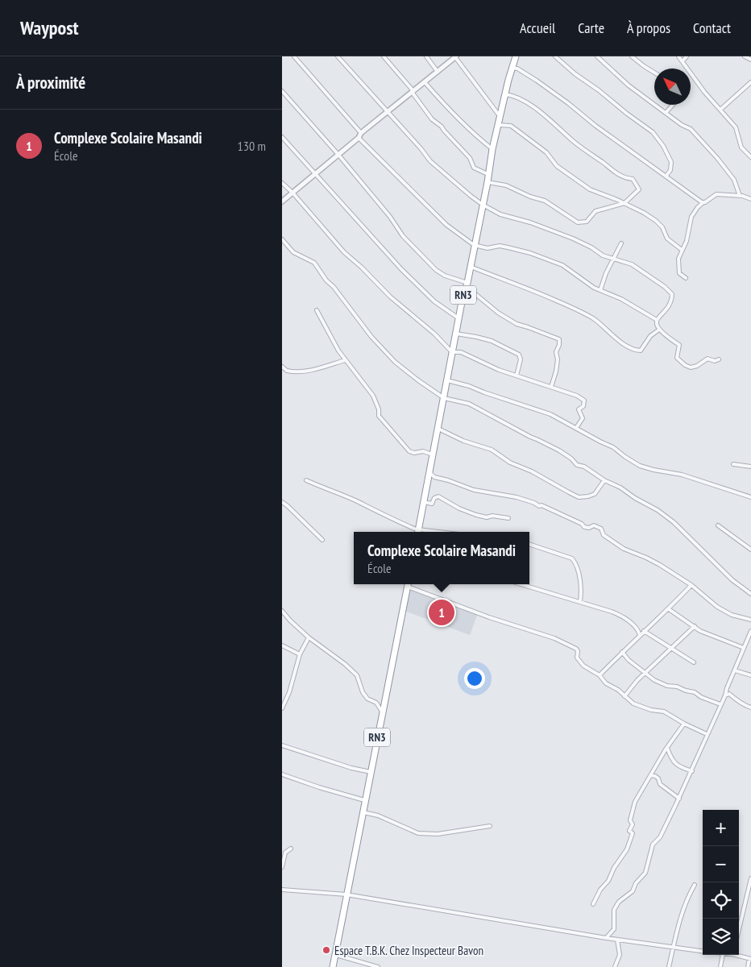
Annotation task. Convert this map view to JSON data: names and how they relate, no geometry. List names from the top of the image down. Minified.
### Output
{"streets":{"highway":["RN3"]},"places":["Espace T.B.K. Chez Inspecteur Bavon"],"north":"top left","page":{"header":"Waypost","nav":["Accueil","Carte","À propos","Contact"],"heading":"À proximité","list":[{"mark":"1","name":"Complexe Scolaire Masandi","note":"École","value":"130 m"}],"popup":["Complexe Scolaire Masandi","École"],"pins":"1","map_buttons":["+","−"]}}
